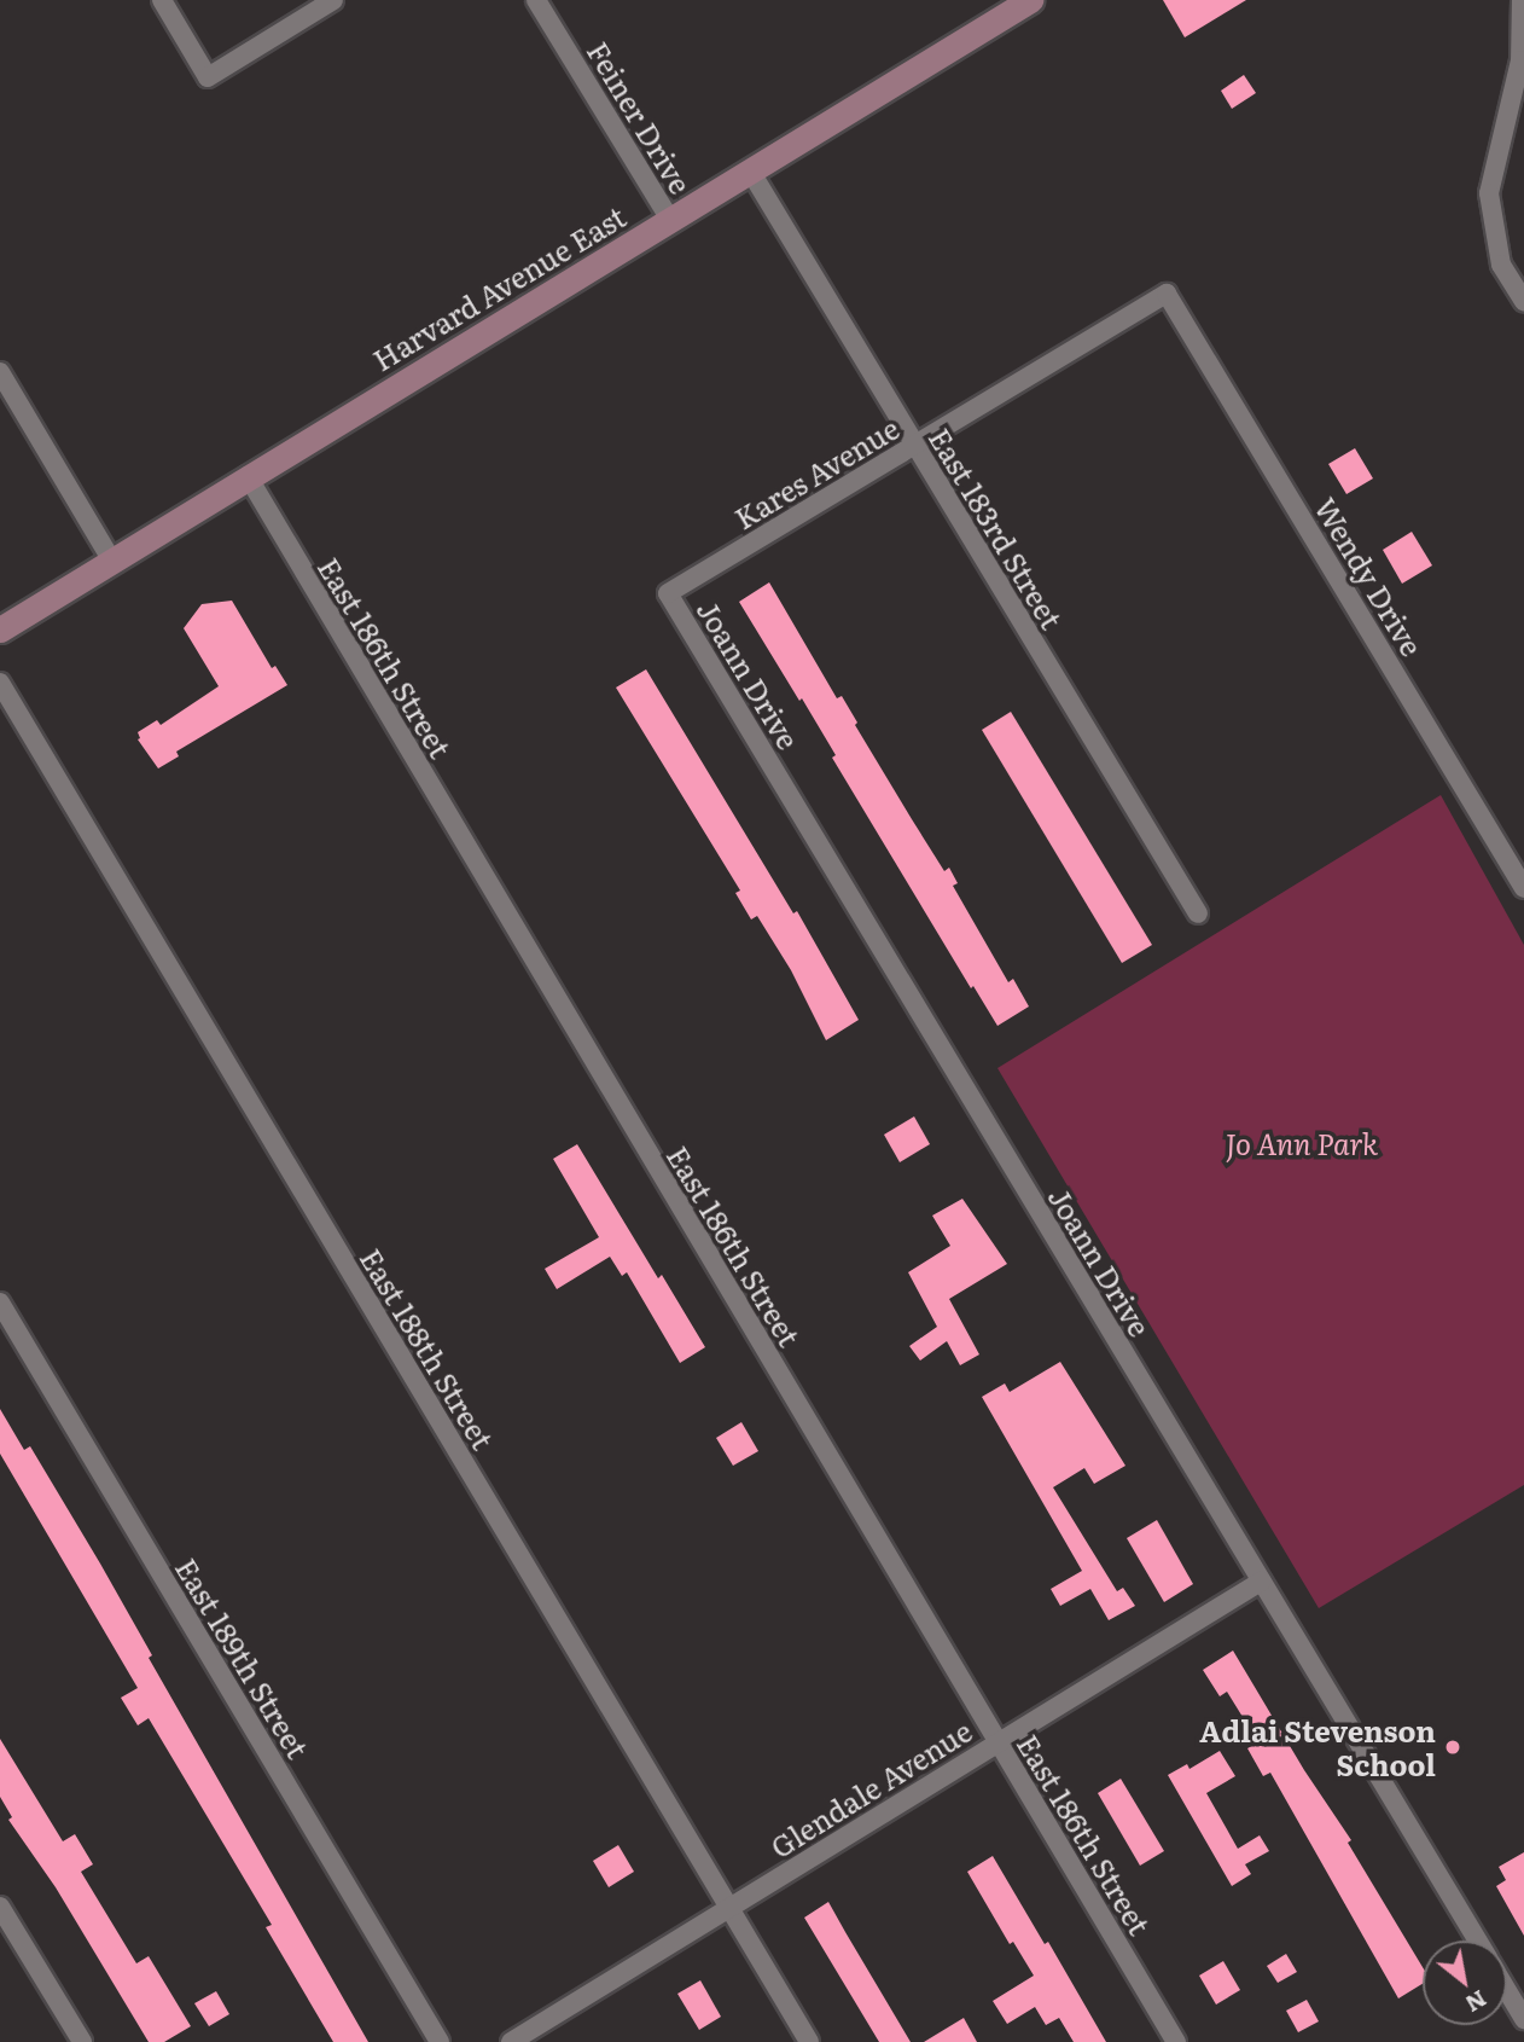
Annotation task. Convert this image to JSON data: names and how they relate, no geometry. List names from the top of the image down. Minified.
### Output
{"streets":{"main road":["Harvard Avenue East"],"street":["Feiner Drive","Kares Avenue","East 183rd Street","Wendy Drive","East 186th Street","Joann Drive","East 188th Street","East 189th Street","Glendale Avenue"]},"crossings":[["Feiner Drive","Harvard Avenue East"],["Harvard Avenue East","East 183rd Street"],["Harvard Avenue East","East 186th Street"],["Kares Avenue","East 183rd Street"],["Kares Avenue","Wendy Drive"],["Kares Avenue","Joann Drive"],["East 186th Street","Glendale Avenue"],["Joann Drive","Glendale Avenue"],["East 188th Street","Glendale Avenue"]],"parks":["Jo Ann Park"],"places":["Adlai Stevenson School"],"north":"bottom right"}
